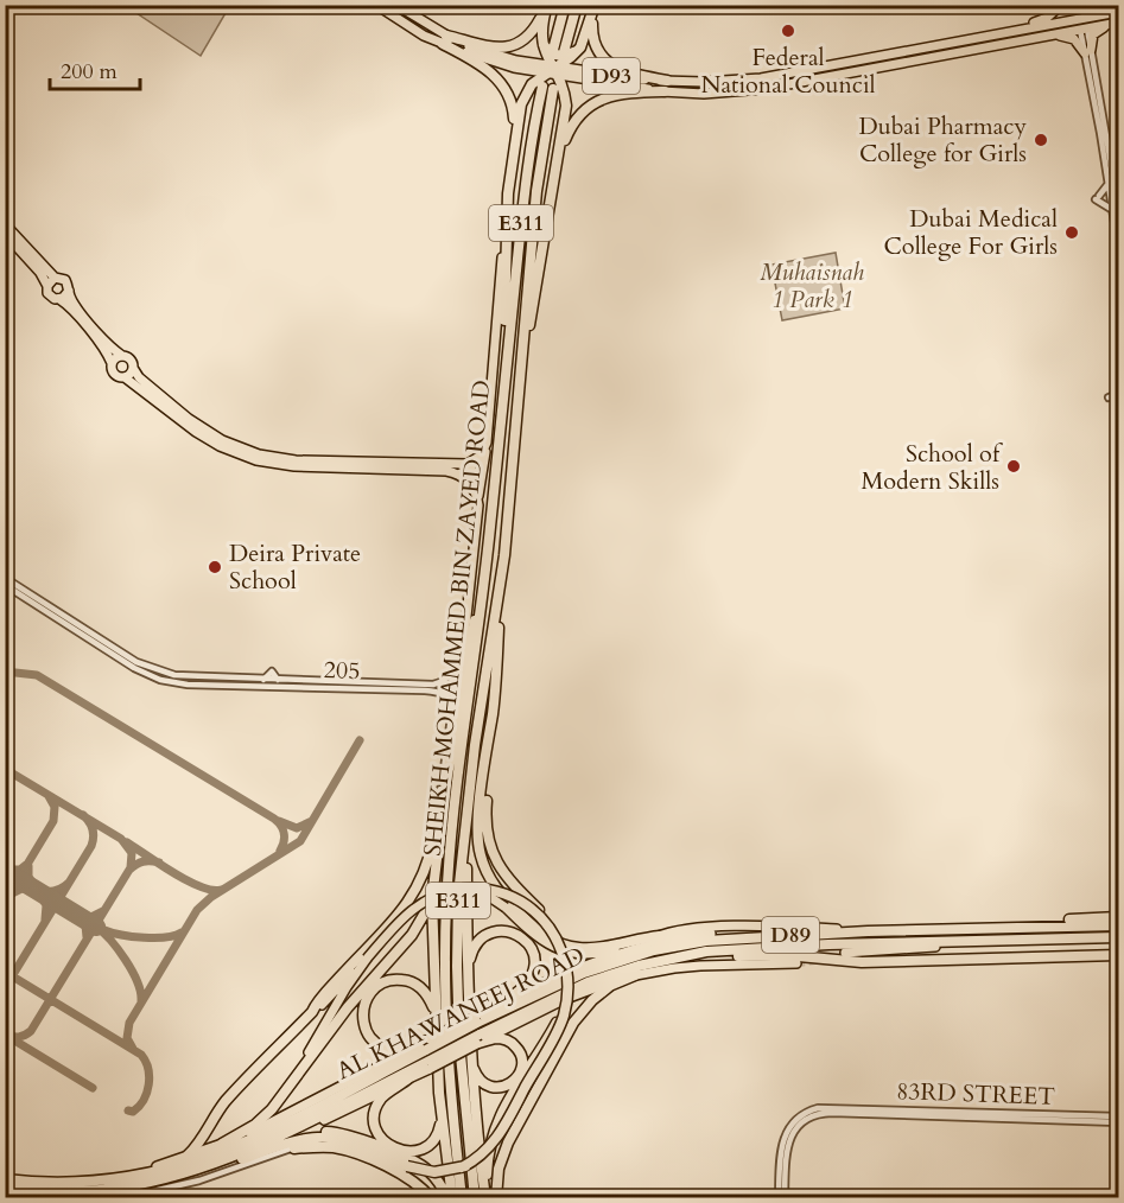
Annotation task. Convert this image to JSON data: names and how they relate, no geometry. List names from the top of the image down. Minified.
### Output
{"streets":{"highway":["E311","SHEIKH MOHAMMED BIN ZAYED ROAD","D89","AL KHAWANEEJ ROAD"],"main road":["D93"],"street":["205","83RD STREET"]},"parks":["Muhaisnah 1 Park 1"],"places":["Federal National Council","Dubai Pharmacy College for Girls","Dubai Medical College For Girls","School of Modern Skills","Deira Private School"],"scale_bar":"200 m"}
